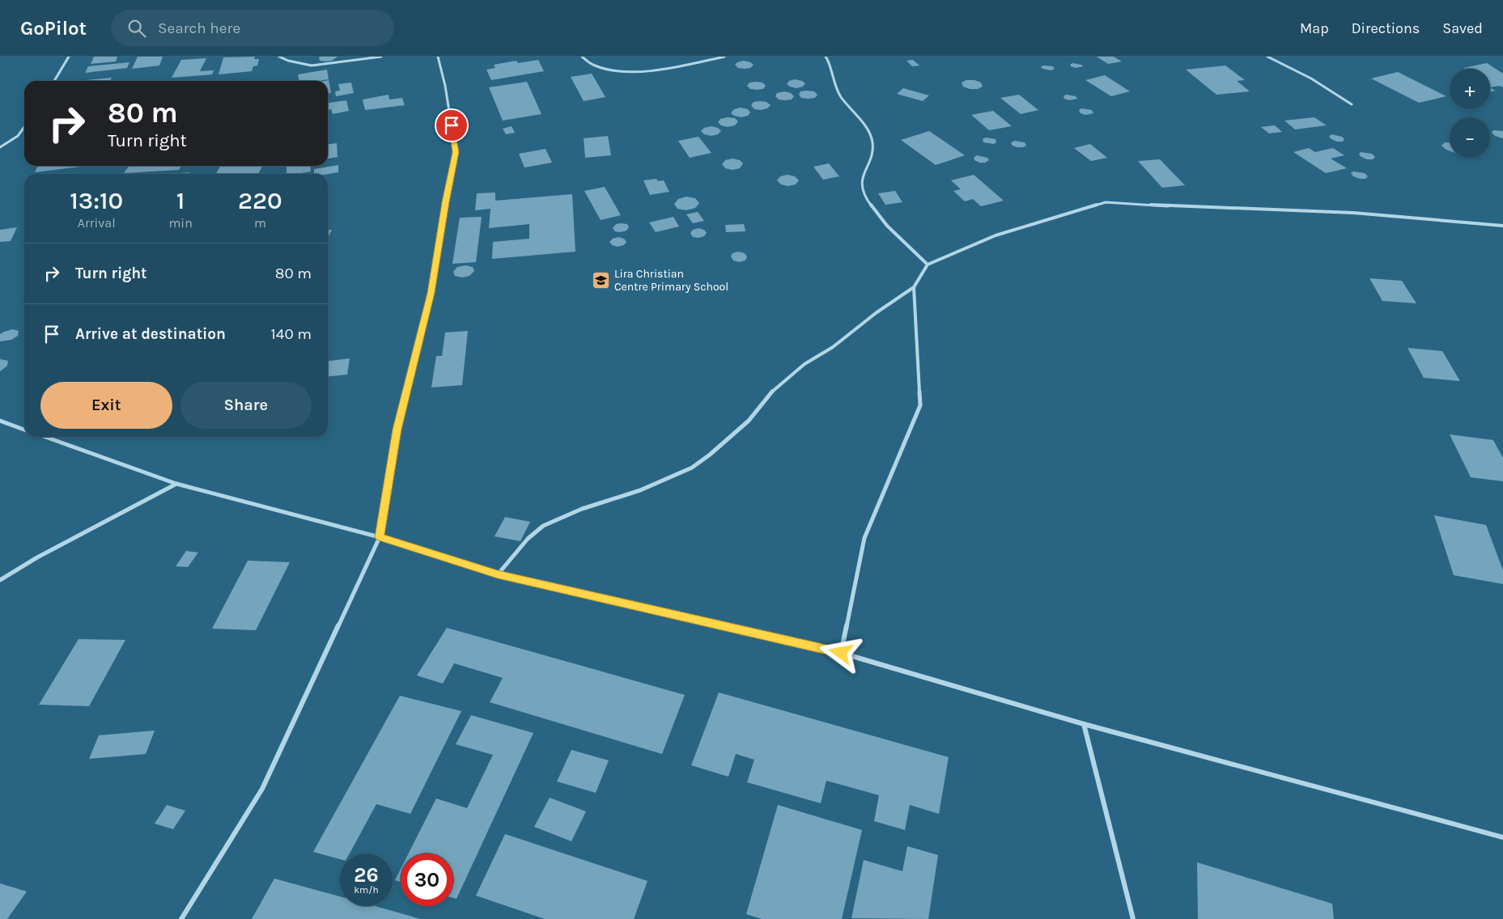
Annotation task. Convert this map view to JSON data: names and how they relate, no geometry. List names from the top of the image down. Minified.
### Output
{"places":{"school or university":["Lira Christian Centre Primary School"]},"page":{"header":"GoPilot","search":"Search here","nav":["Map","Directions","Saved"],"map_buttons":["+","−"],"turn":["80 m","Turn right"],"eta":["13:10","Arrival","1","min","220","m"],"list":[{"name":"Turn right","value":"80 m"},{"name":"Arrive at destination","value":"140 m"}],"buttons":["Exit","Share"],"speed":"26 km/h","limit":"30"}}
